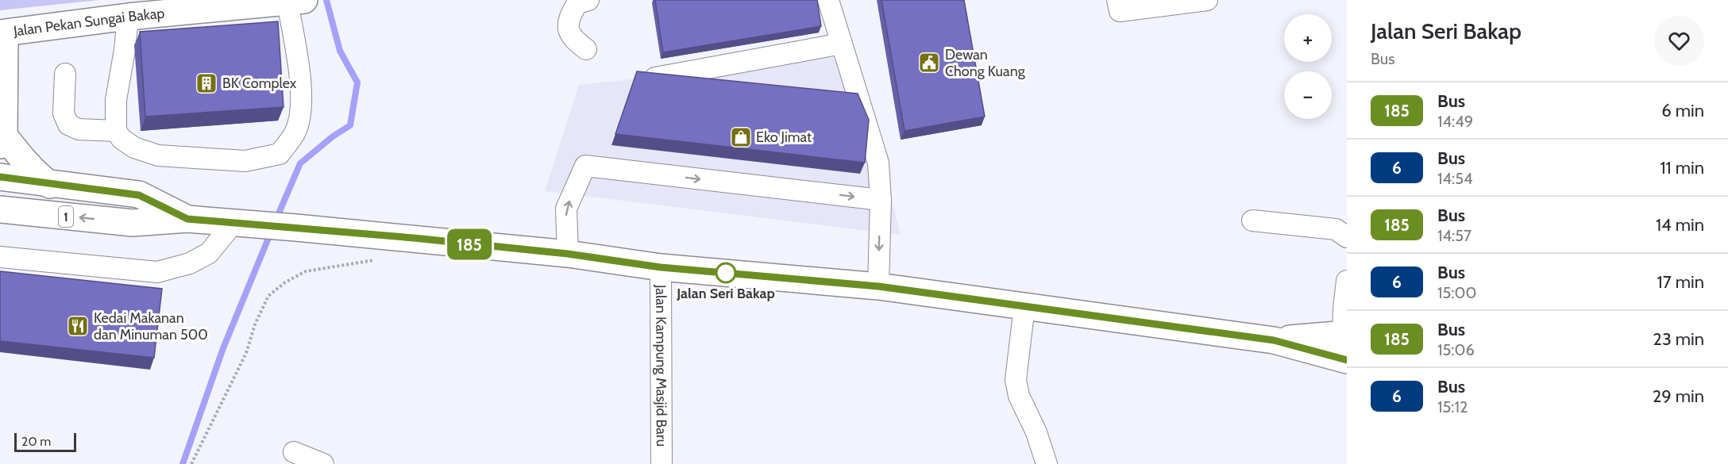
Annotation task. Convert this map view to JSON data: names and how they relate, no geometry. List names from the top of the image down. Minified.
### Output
{"streets":{"main road":["Jalan Pekan Sungai Bakap","1"],"street":["Jalan Kampung Masjid Baru"]},"crossings":[["1","Jalan Kampung Masjid Baru"]],"places":{"public building":["Dewan Chong Kuang"],"building":["BK Complex"],"shop":["Eko Jimat"],"other":["Jalan Seri Bakap"],"restaurant":["Kedai Makanan dan Minuman 500"]},"lines":["bus line 185"],"scale_bar":"20 m","page":{"on_map":"185","heading":["Jalan Seri Bakap","Bus"],"map_buttons":["+","−"],"list":[{"mark":"185","name":"Bus","note":"14:49","value":"6 min"},{"mark":"6","name":"Bus","note":"14:54","value":"11 min"},{"mark":"185","name":"Bus","note":"14:57","value":"14 min"},{"mark":"6","name":"Bus","note":"15:00","value":"17 min"},{"mark":"185","name":"Bus","note":"15:06","value":"23 min"},{"mark":"6","name":"Bus","note":"15:12","value":"29 min"}],"scale":"20 m"}}
